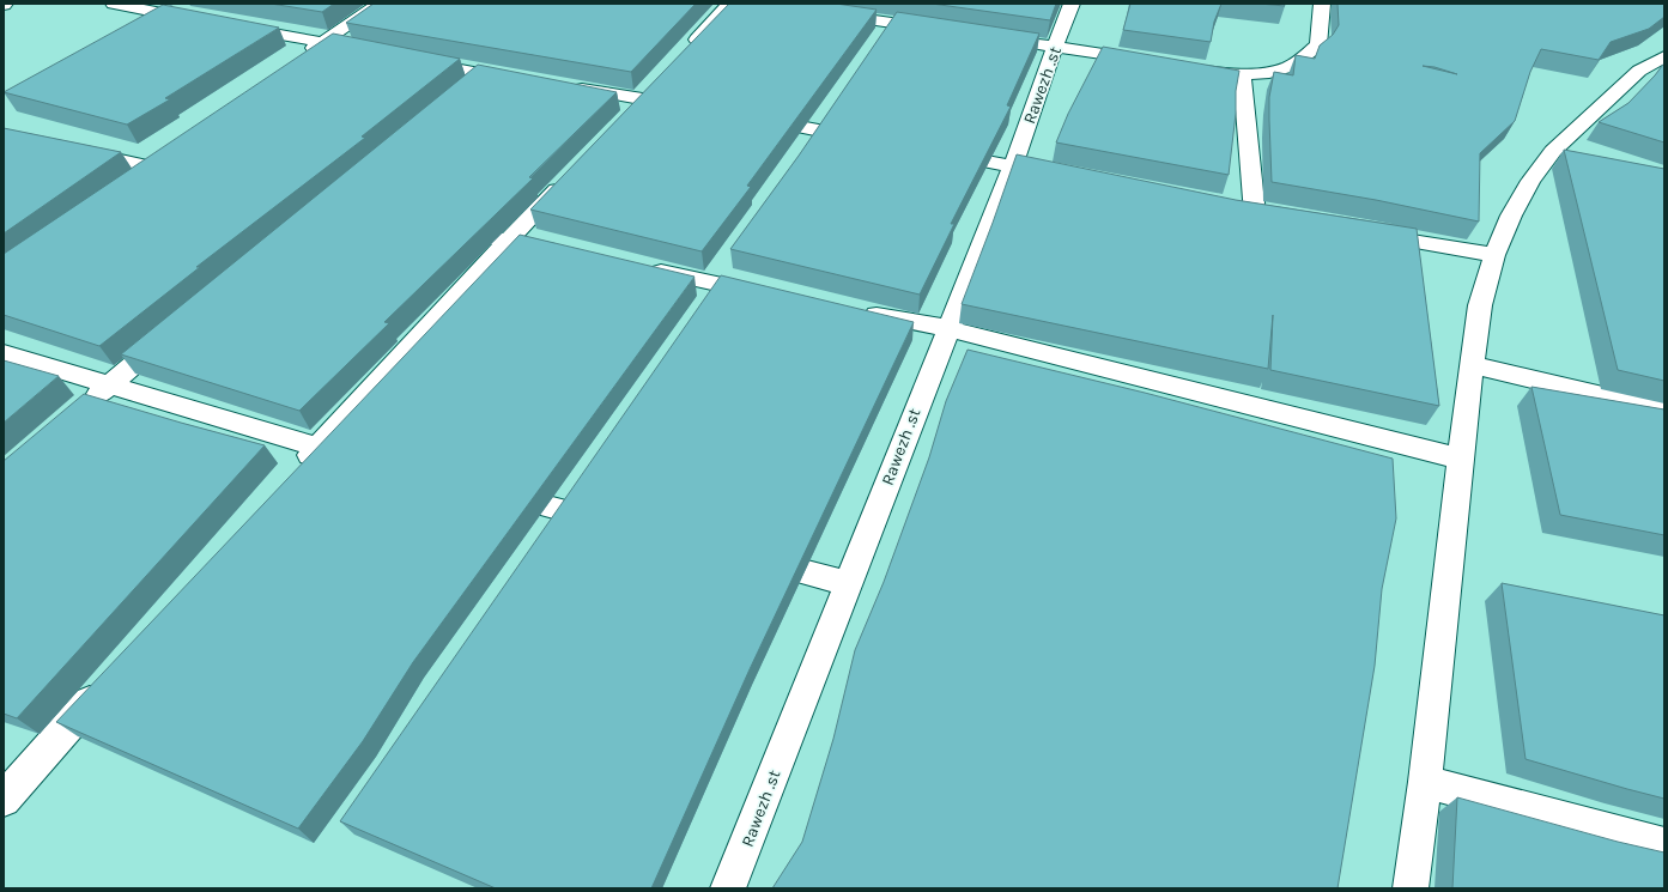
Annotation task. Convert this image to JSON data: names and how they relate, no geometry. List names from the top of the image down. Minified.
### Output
{"streets":{"street":["Rawezh .st"]}}
